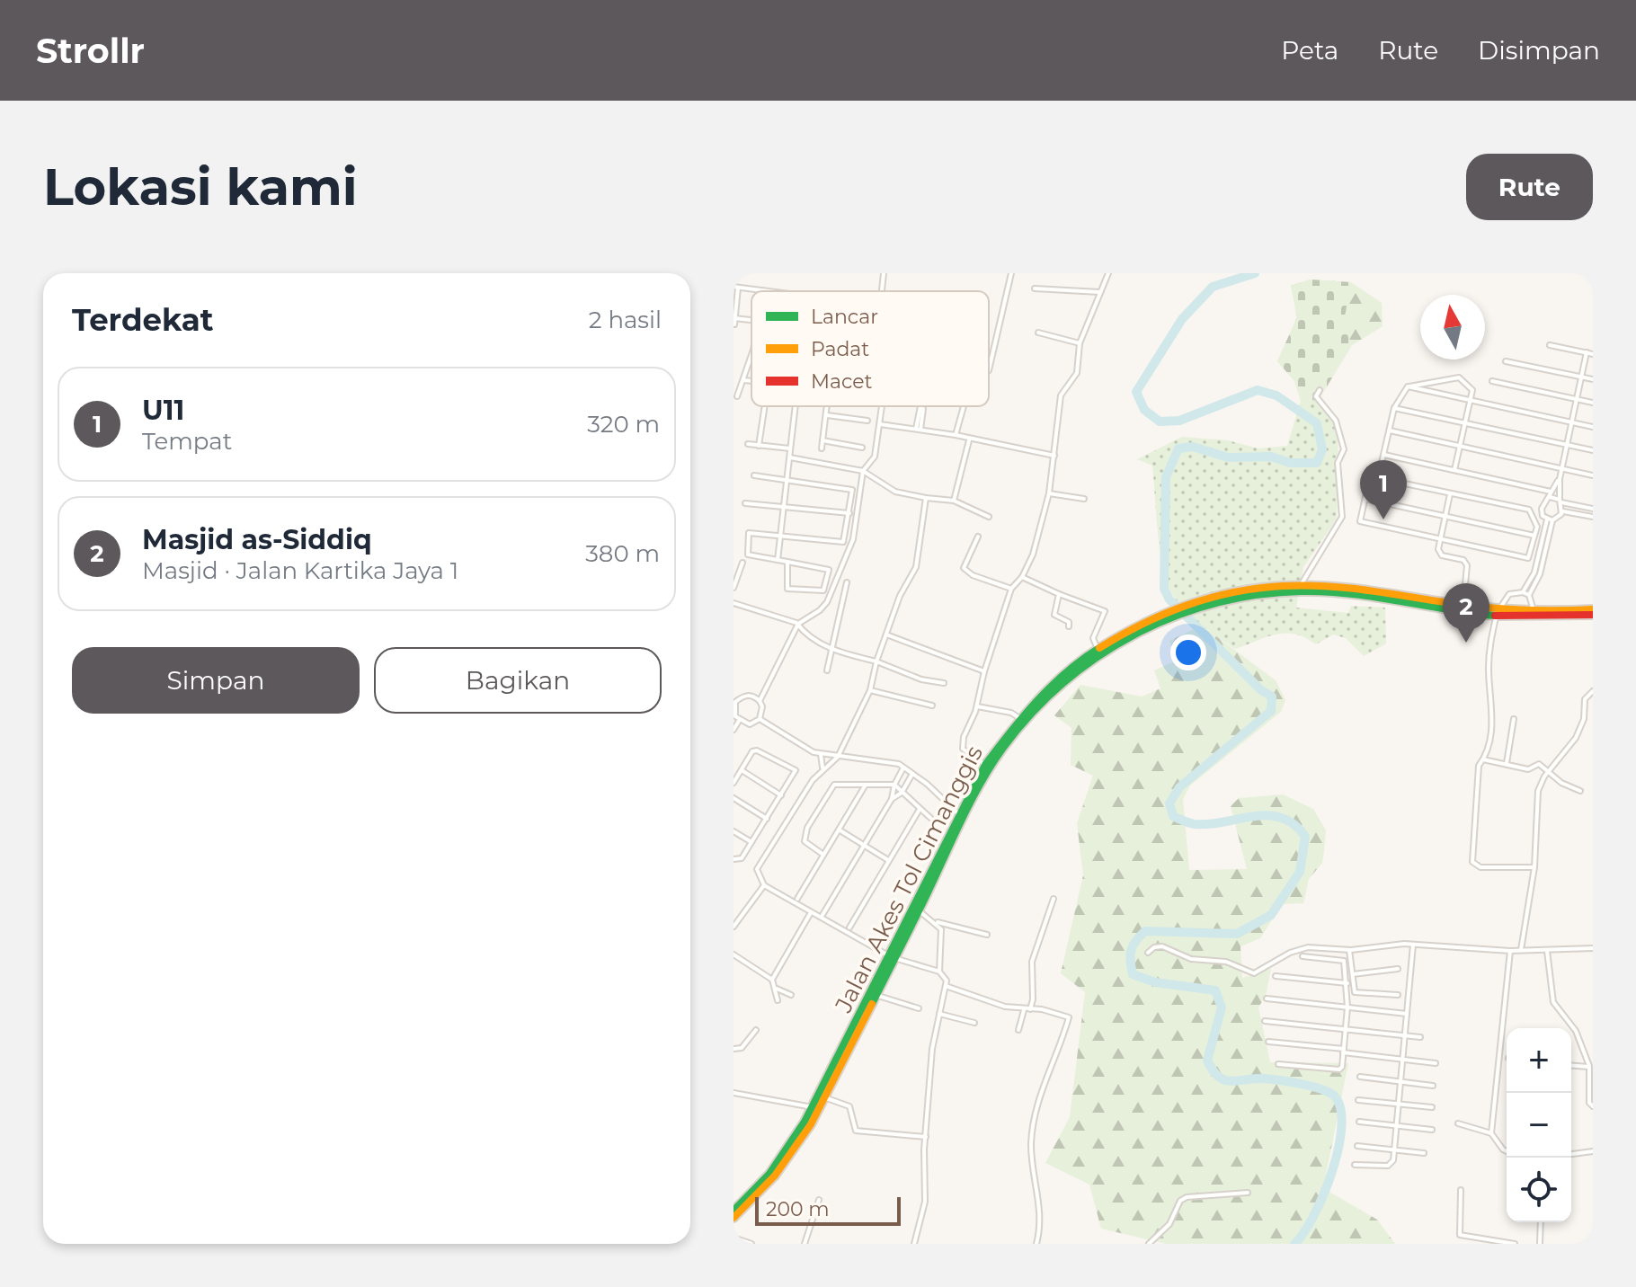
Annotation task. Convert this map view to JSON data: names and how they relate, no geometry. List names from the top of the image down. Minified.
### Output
{"streets":{"main road":["Jalan Akes Tol Cimanggis"]},"legend":["Lancar","Padat","Macet"],"scale_bar":"200 m","north":"top","page":{"header":"Strollr","nav":["Peta","Rute","Disimpan"],"buttons":["Rute",["Simpan","Bagikan"]],"title":"Lokasi kami","heading":["Terdekat","2 hasil"],"list":[{"mark":"1","name":"U11","note":"Tempat","value":"320 m"},{"mark":"2","name":"Masjid as-Siddiq","note":"Masjid · Jalan Kartika Jaya 1","value":"380 m"}],"pins":["1","2"],"map_buttons":["+","−"],"scale":"200 m"}}
